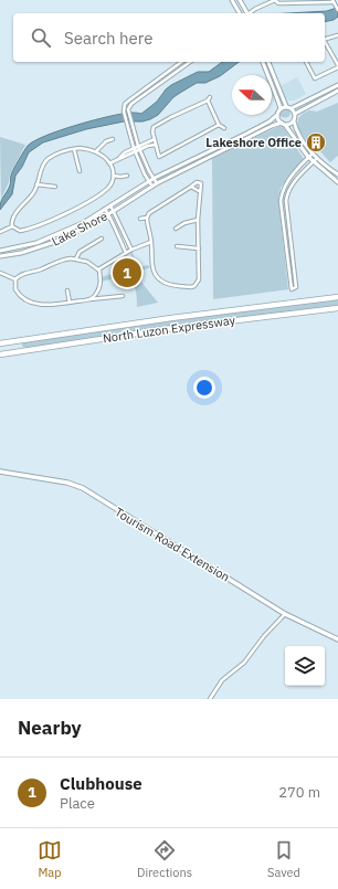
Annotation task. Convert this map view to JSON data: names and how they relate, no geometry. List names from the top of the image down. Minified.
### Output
{"streets":{"highway":["North Luzon Expressway"],"main road":["Tourism Road Extension"],"street":["Lake Shore"]},"places":{"building":["Lakeshore Office"]},"north":"left","page":{"search":"Search here","pins":"1","heading":"Nearby","list":[{"mark":"1","name":"Clubhouse","note":"Place","value":"270 m"}],"nav":["Map","Directions","Saved"]}}
